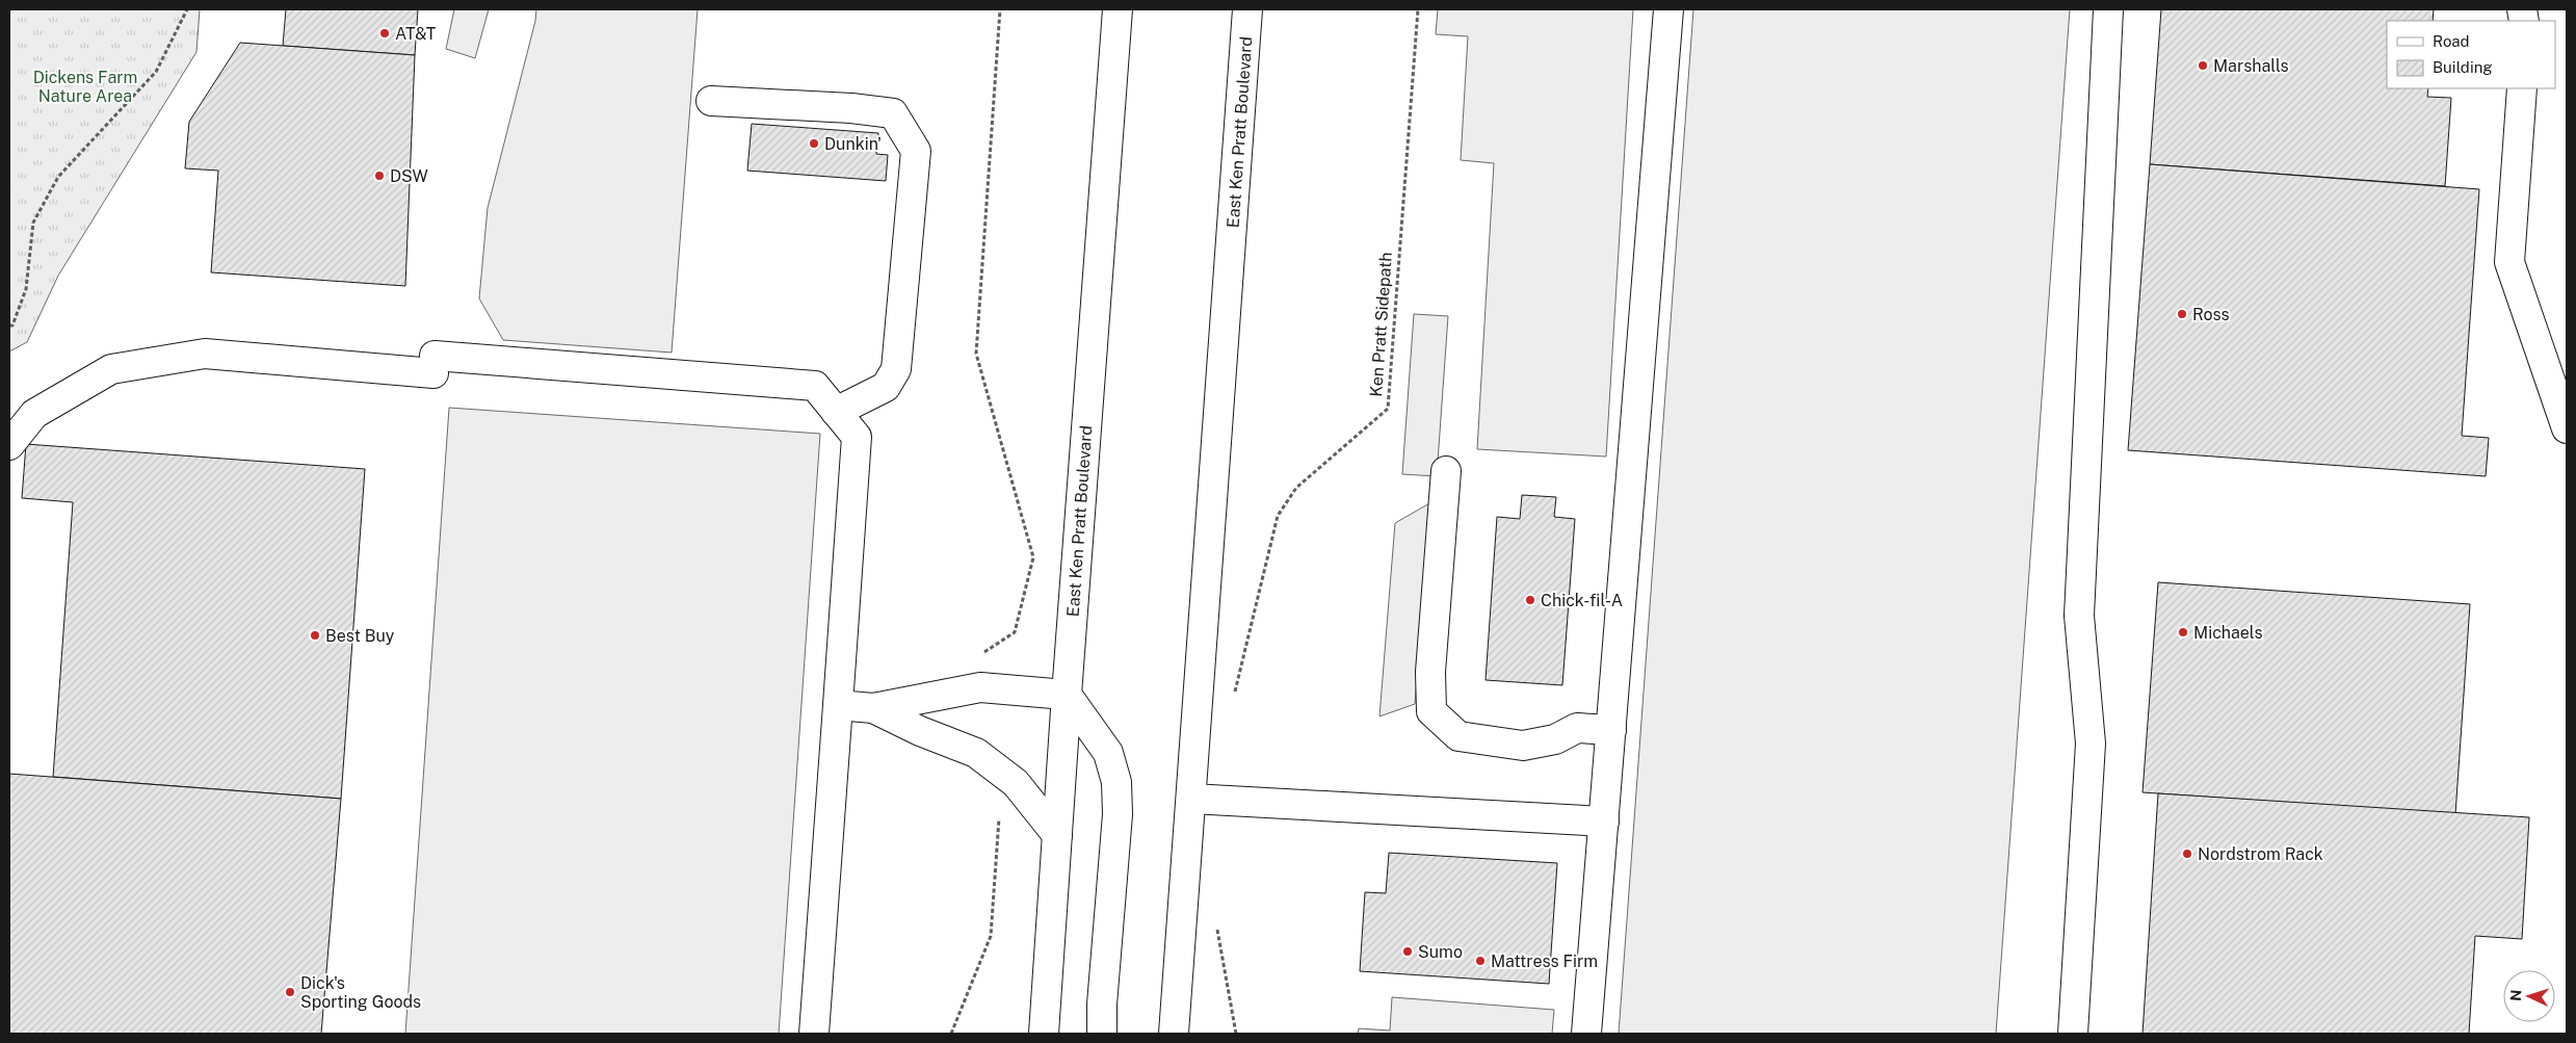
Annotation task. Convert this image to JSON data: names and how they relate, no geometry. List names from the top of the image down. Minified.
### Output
{"streets":{"main road":["East Ken Pratt Boulevard"],"path":["Ken Pratt Sidepath"]},"parks":["Dickens Farm Nature Area"],"places":["AT&T","Marshalls","Dunkin'","DSW","Ross","Chick-fil-A","Michaels","Best Buy","Nordstrom Rack","Sumo","Mattress Firm","Dick's Sporting Goods"],"legend":["Road","Building"],"north":"left"}
